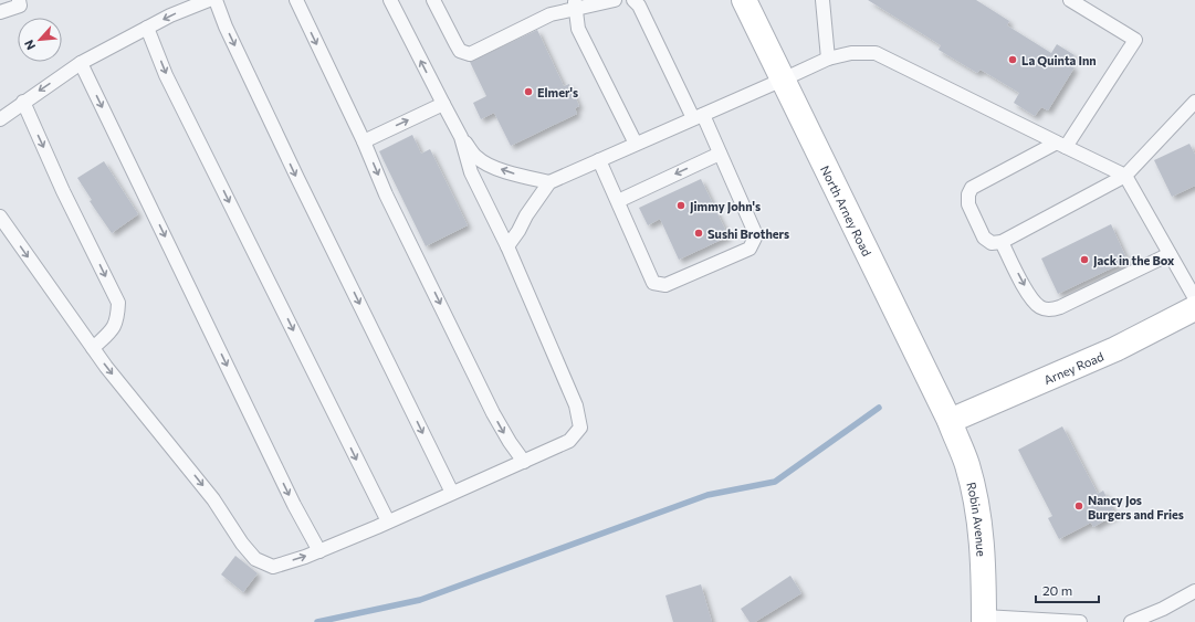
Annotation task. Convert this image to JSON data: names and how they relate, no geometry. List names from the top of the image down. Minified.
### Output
{"streets":{"main road":["North Arney Road","Arney Road","Robin Avenue"]},"crossings":[["North Arney Road","Arney Road"],["North Arney Road","Robin Avenue"],["Arney Road","Robin Avenue"]],"places":["La Quinta Inn","Elmer's","Jimmy John's","Sushi Brothers","Jack in the Box","Nancy Jos Burgers and Fries"],"scale_bar":"20 m","north":"bottom left"}
